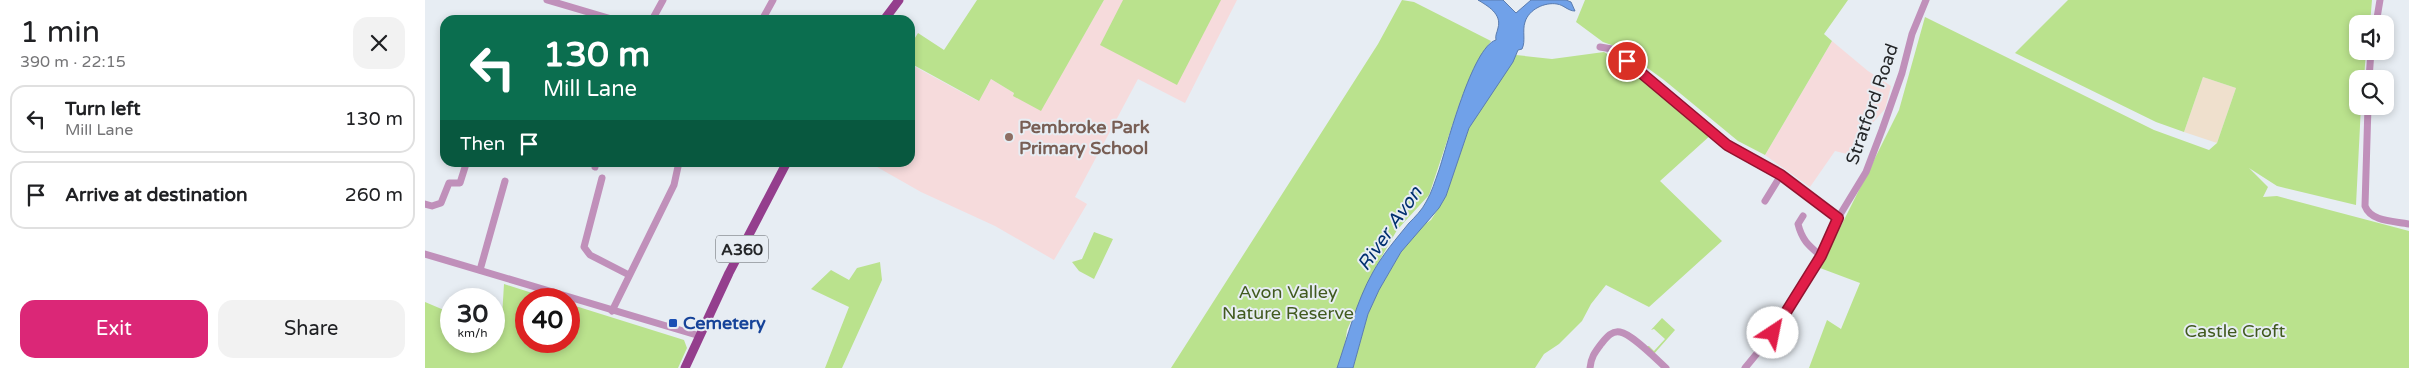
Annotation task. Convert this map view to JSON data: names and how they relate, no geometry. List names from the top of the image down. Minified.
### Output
{"streets":{"main road":["A360"],"street":["Stratford Road"]},"water":["River Avon"],"parks":["Avon Valley Nature Reserve","Castle Croft"],"places":{"other":["Pembroke Park Primary School"],"transit":["Cemetery"]},"page":{"heading":["1 min","390 m · 22:15"],"turn":["130 m","Mill Lane"],"list":[{"name":"Turn left","note":"Mill Lane","value":"130 m"},{"name":"Arrive at destination","value":"260 m"}],"then":"Then","speed":"30 km/h","limit":"40","buttons":["Exit","Share"]}}
